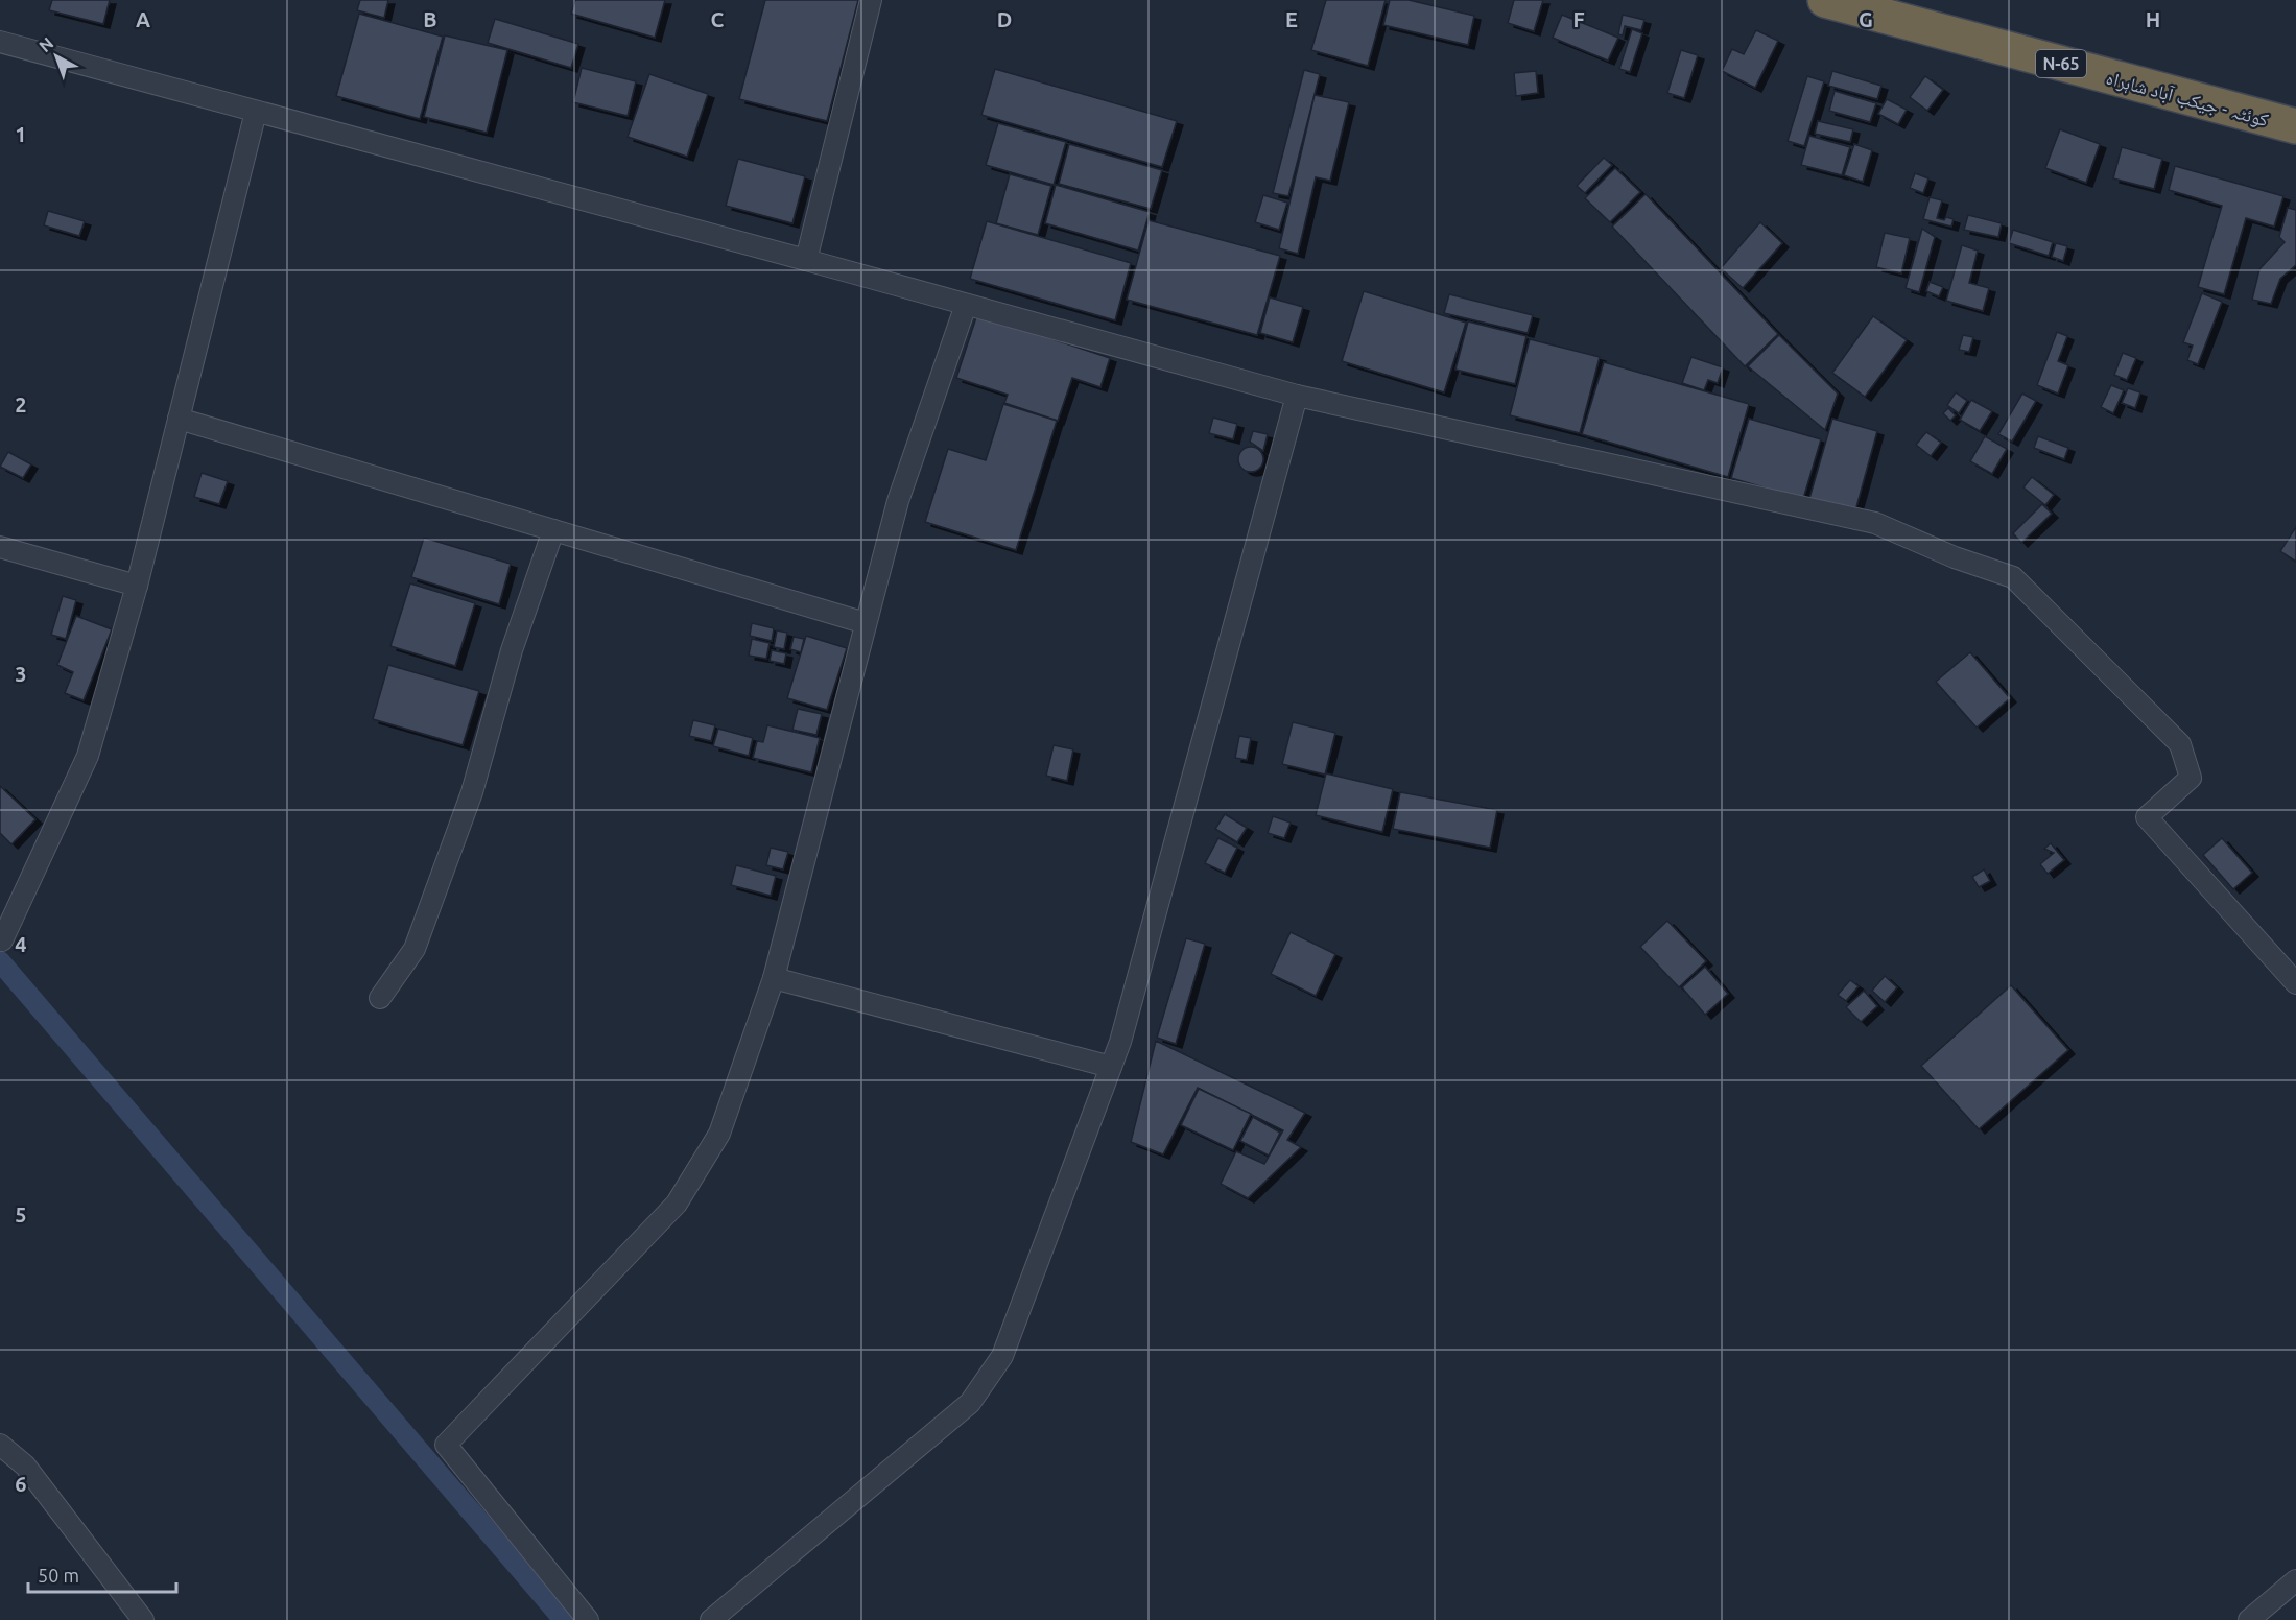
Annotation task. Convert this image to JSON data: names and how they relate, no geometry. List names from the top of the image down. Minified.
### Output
{"streets":{"highway":["N-65","کوئٹہ - جیکب آباد شاہراہ"]},"scale_bar":"50 m","north":"top left","grid":{"columns":["A","B","C","D","E","F","G","H"],"rows":["1","2","3","4","5","6"]}}
